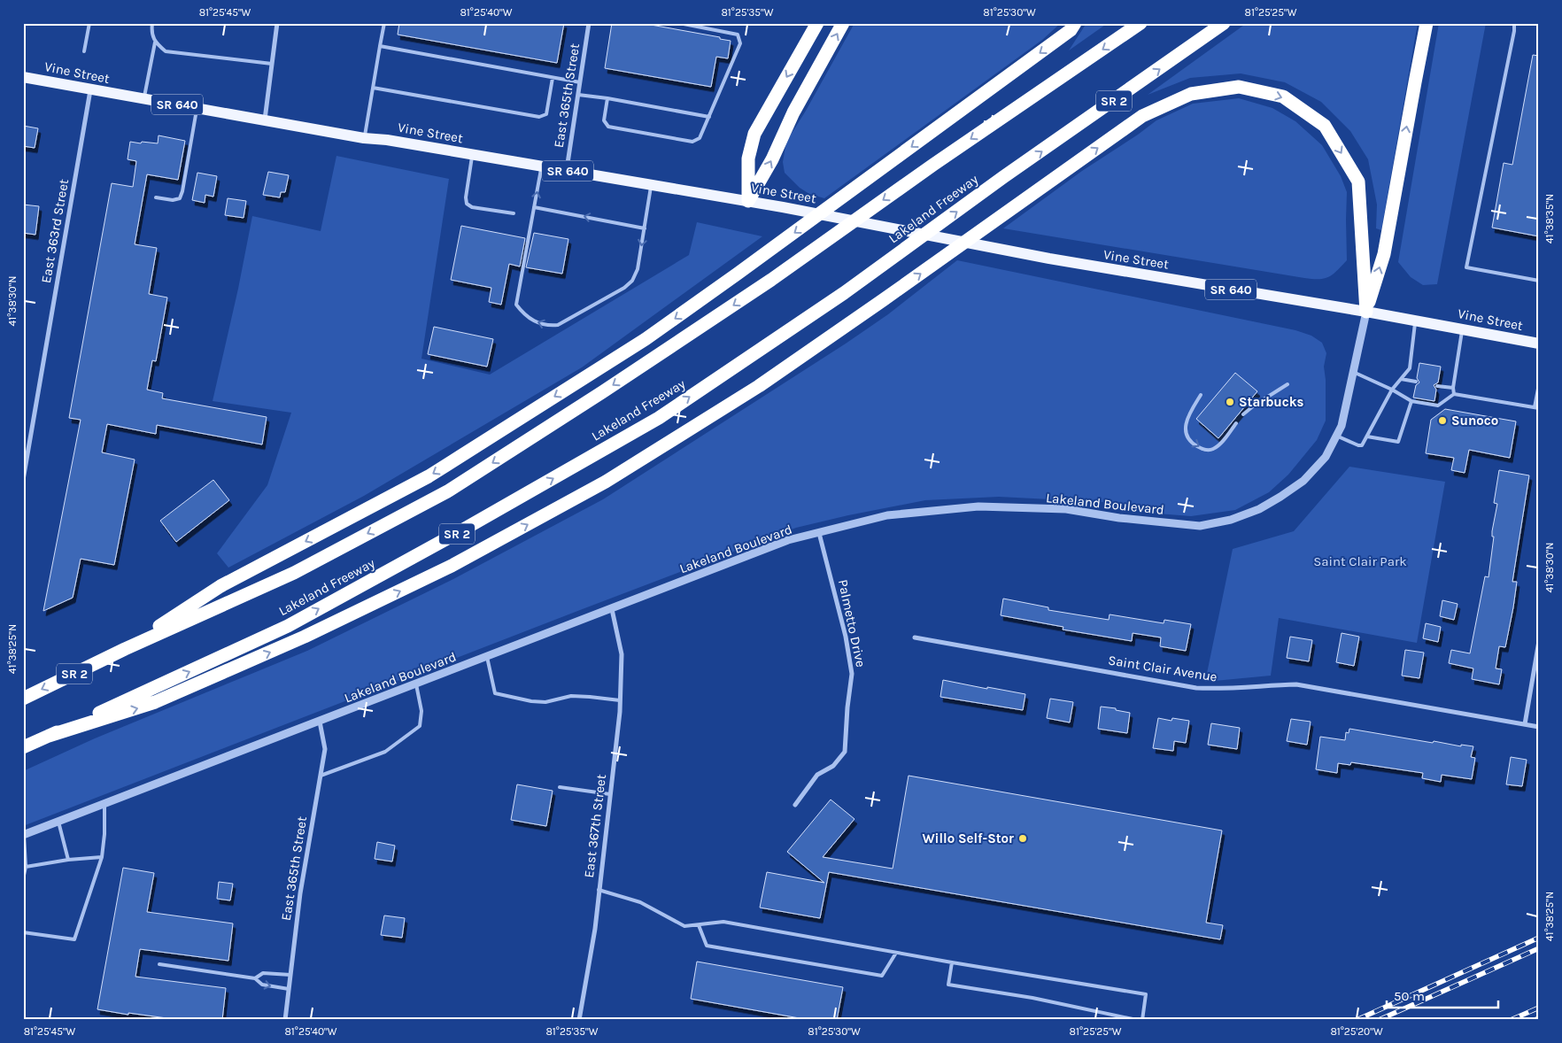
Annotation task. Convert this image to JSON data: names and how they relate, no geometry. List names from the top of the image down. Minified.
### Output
{"streets":{"highway":["SR 2","Lakeland Freeway"],"main road":["Vine Street","SR 640"],"street":["East 365th Street","East 363rd Street","Lakeland Boulevard","Palmetto Drive","Saint Clair Avenue","East 367th Street"]},"crossings":[["Vine Street","East 365th Street"],["Vine Street","East 363rd Street"],["Vine Street","Lakeland Boulevard"],["East 365th Street","Lakeland Boulevard"],["Lakeland Boulevard","Palmetto Drive"],["Lakeland Boulevard","East 367th Street"]],"parks":["Saint Clair Park"],"places":["Starbucks","Sunoco","Willo Self-Stor"],"scale_bar":"50 m","coordinates":["81°25'45\"W","81°25'40\"W","81°25'35\"W","81°25'30\"W","81°25'25\"W","41°38'35\"N","41°38'30\"N","41°38'25\"N","81°25'20\"W"]}
